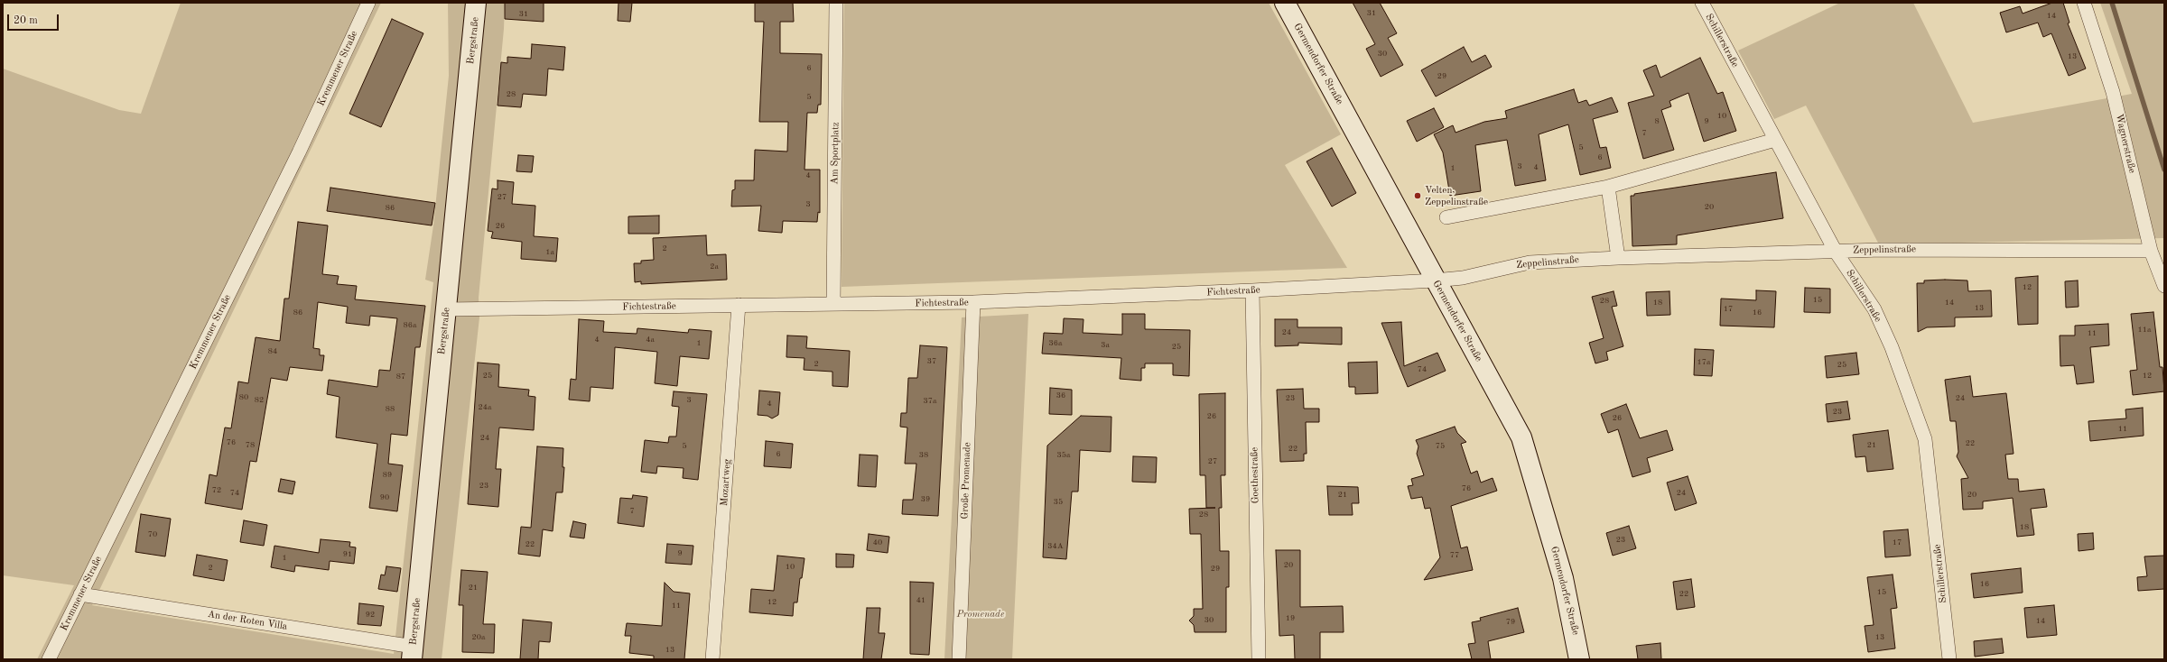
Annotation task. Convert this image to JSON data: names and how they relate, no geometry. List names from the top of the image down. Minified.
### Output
{"streets":{"main road":["Bergstraße","Germendorfer Straße"],"street":["Schillerstraße","Kremmener Straße","Wagnerstraße","Am Sportplatz","Zeppelinstraße","Fichtestraße","Goethestraße","Große Promenade","Mozartweg","An der Roten Villa"]},"crossings":[["Bergstraße","Fichtestraße"],["Bergstraße","An der Roten Villa"],["Schillerstraße","Zeppelinstraße"],["Germendorfer Straße","Zeppelinstraße"],["Germendorfer Straße","Fichtestraße"],["Kremmener Straße","An der Roten Villa"],["Wagnerstraße","Zeppelinstraße"],["Am Sportplatz","Fichtestraße"],["Zeppelinstraße","Fichtestraße"],["Fichtestraße","Goethestraße"],["Fichtestraße","Große Promenade"],["Fichtestraße","Mozartweg"]],"parks":["Promenade"],"places":["Velten, Zeppelinstraße"],"house_numbers":["31","31","14","30","13","6","29","28","5","10","8","9","7","5","6","3","4","1","4","27","3","20","86","26","2","1a","2a","12","15","28","18","14","13","17","86","16","86a","11a","24","11","4","4a","1","36a","3a","25","84","37","17a","2","25","74","25","12","87","36","80","23","24","82","3","37a","4","24a","88","23","26","26","11","24","76","22","78","21","5","75","22","6","38","35a","27","89","23","76","72","74","24","21","20","90","39","35","7","28","18","70","23","40","17","22","34A","9","91","77","1","20","10","2","29","16","21","15","22","41","12","11","92","19","30","14","79","20a","13","13"],"scale_bar":"20 m"}
